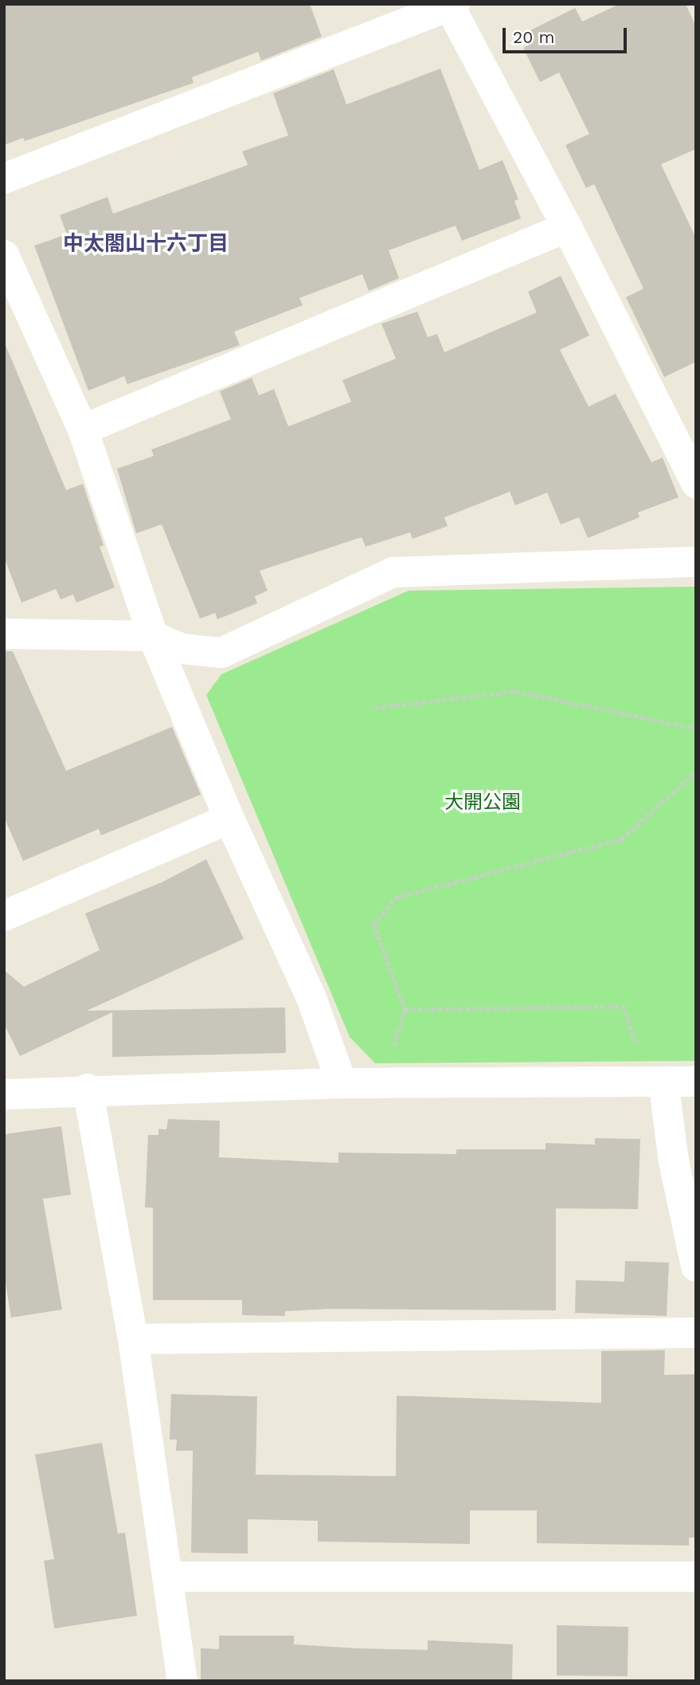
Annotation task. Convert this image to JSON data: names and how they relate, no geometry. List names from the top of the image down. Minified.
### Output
{"districts":["中太閤山十六丁目"],"parks":["大開公園"],"scale_bar":"20 m"}
